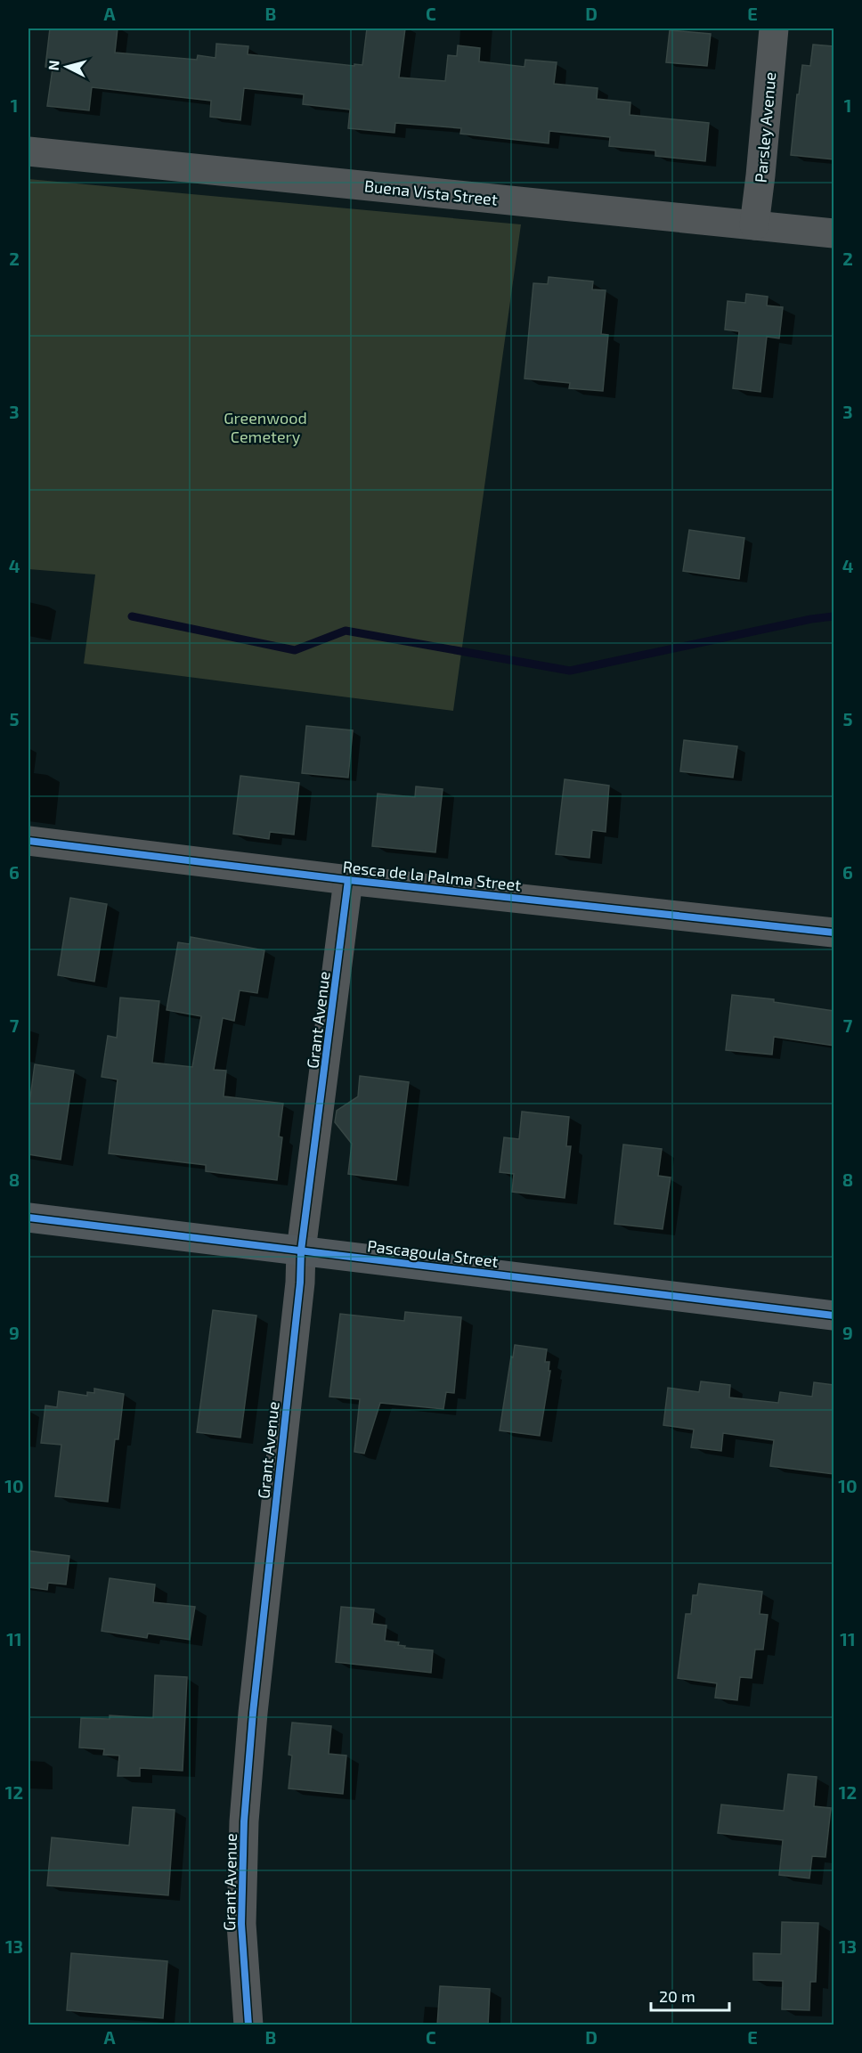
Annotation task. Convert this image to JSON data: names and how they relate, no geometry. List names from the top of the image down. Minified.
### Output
{"streets":{"street":["Parsley Avenue","Buena Vista Street","Resca de la Palma Street","Grant Avenue","Pascagoula Street"]},"crossings":[["Parsley Avenue","Buena Vista Street"],["Resca de la Palma Street","Grant Avenue"],["Grant Avenue","Pascagoula Street"]],"parks":["Greenwood Cemetery"],"scale_bar":"20 m","north":"left","grid":{"columns":["A","B","C","D","E"],"rows":["1","2","3","4","5","6","7","8","9","10","11","12","13"]}}
